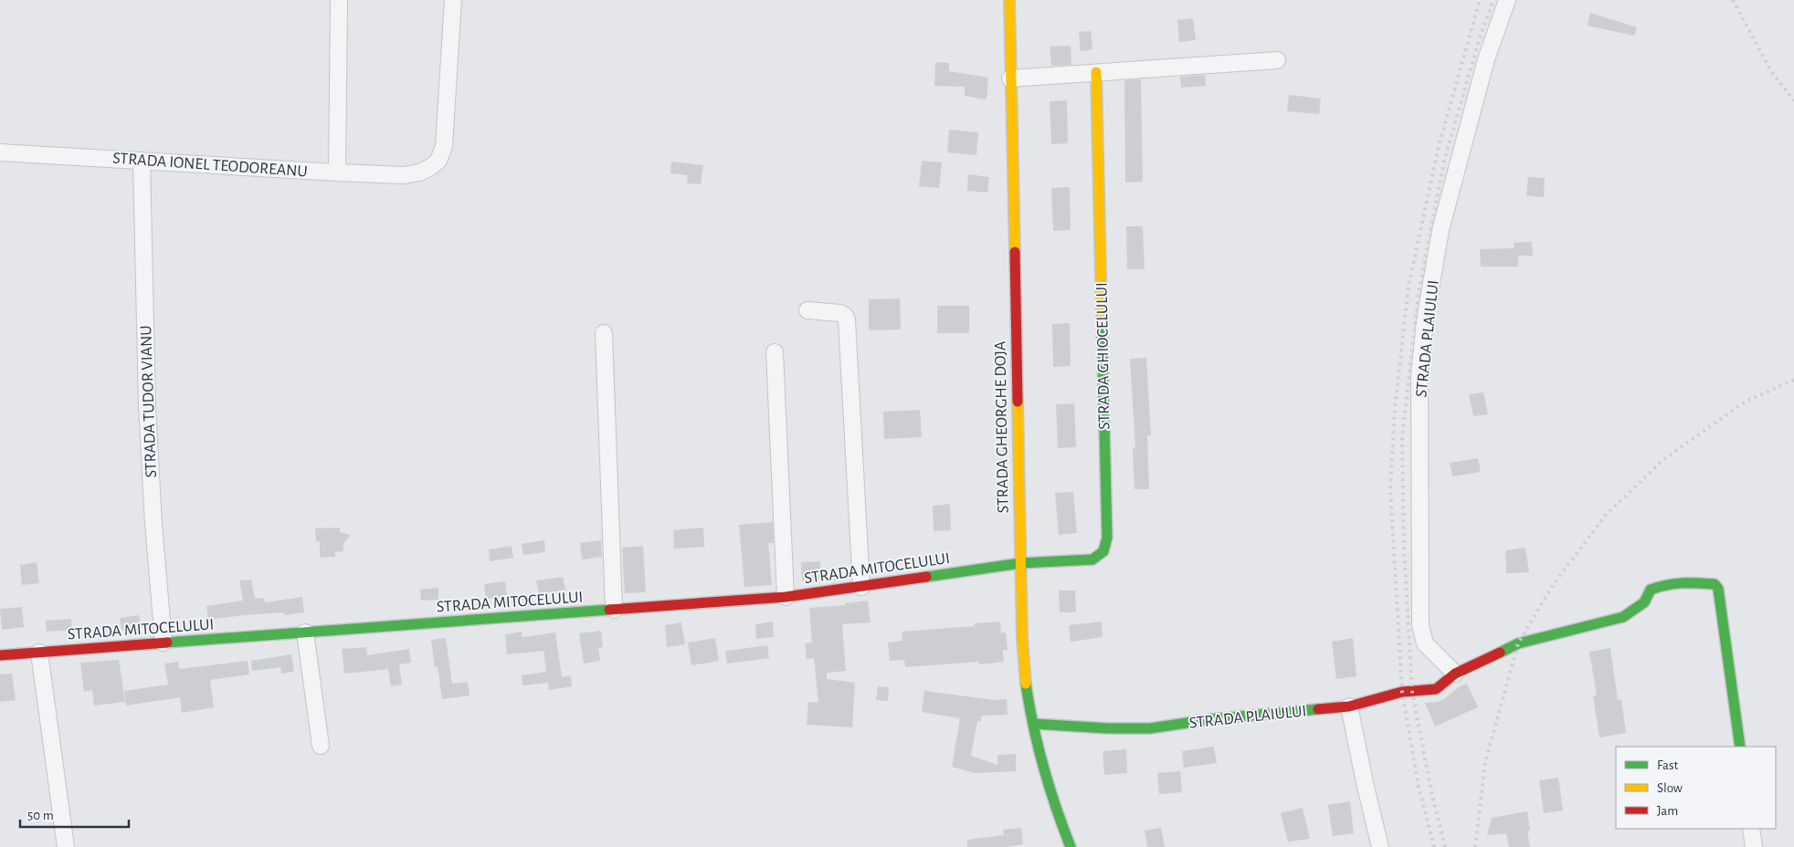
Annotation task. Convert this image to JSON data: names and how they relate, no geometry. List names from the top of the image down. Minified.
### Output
{"streets":{"street":["STRADA IONEL TEODOREANU","STRADA PLAIULUI","STRADA GHIOCELULUI","STRADA TUDOR VIANU","STRADA GHEORGHE DOJA","STRADA MITOCELULUI"]},"crossings":[["STRADA IONEL TEODOREANU","STRADA TUDOR VIANU"],["STRADA PLAIULUI","STRADA GHEORGHE DOJA"],["STRADA GHIOCELULUI","STRADA GHEORGHE DOJA"],["STRADA GHIOCELULUI","STRADA MITOCELULUI"],["STRADA TUDOR VIANU","STRADA MITOCELULUI"],["STRADA GHEORGHE DOJA","STRADA MITOCELULUI"]],"legend":["Fast","Slow","Jam"],"scale_bar":"50 m"}
